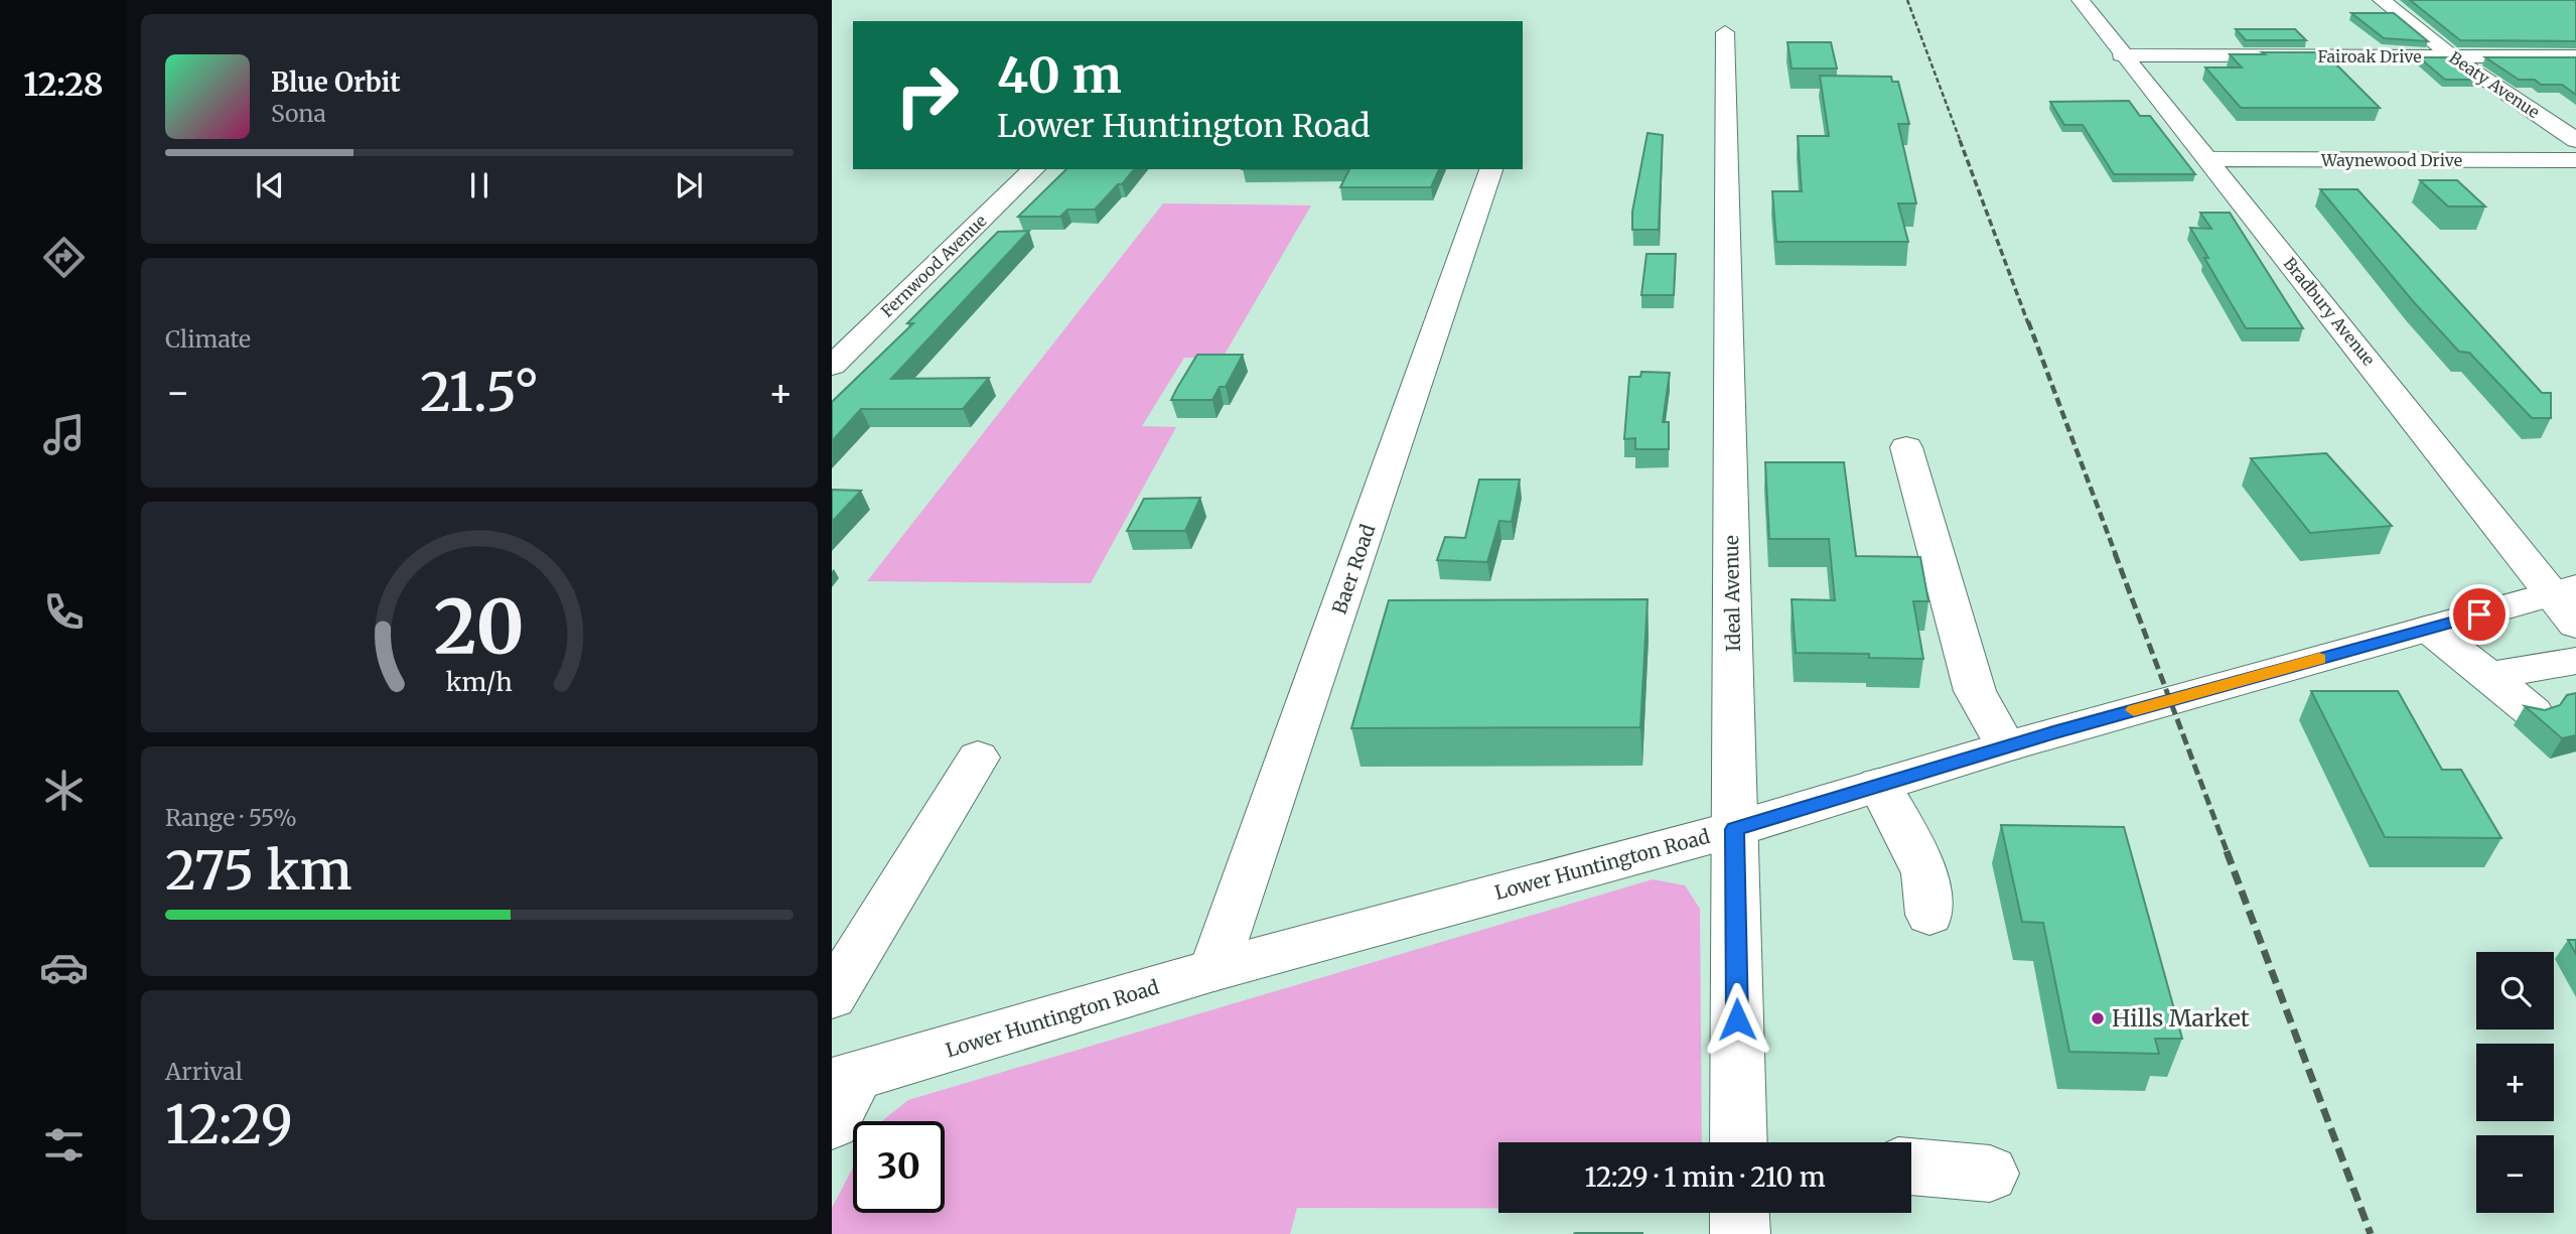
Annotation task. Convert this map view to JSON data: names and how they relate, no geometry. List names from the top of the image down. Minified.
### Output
{"streets":{"street":["Fairoak Drive","Beaty Avenue","Waynewood Drive","Fernwood Avenue","Bradbury Avenue","Baer Road","Ideal Avenue","Lower Huntington Road"]},"crossings":[["Fairoak Drive","Beaty Avenue"],["Fairoak Drive","Bradbury Avenue"],["Waynewood Drive","Bradbury Avenue"],["Bradbury Avenue","Lower Huntington Road"],["Baer Road","Lower Huntington Road"],["Ideal Avenue","Lower Huntington Road"]],"places":["Hills Market"],"page":{"tabs":"12:28","turn":["40 m","Lower Huntington Road"],"song":["Blue Orbit","Sona"],"tile":["Climate",["Range · 55%","275 km"],["Arrival","12:29"]],"heat":["−","21.5°","+"],"map_buttons":["+","−"],"limit":"30","trip":"12:29 · 1 min · 210 m","gauge":["20","km/h"]}}
